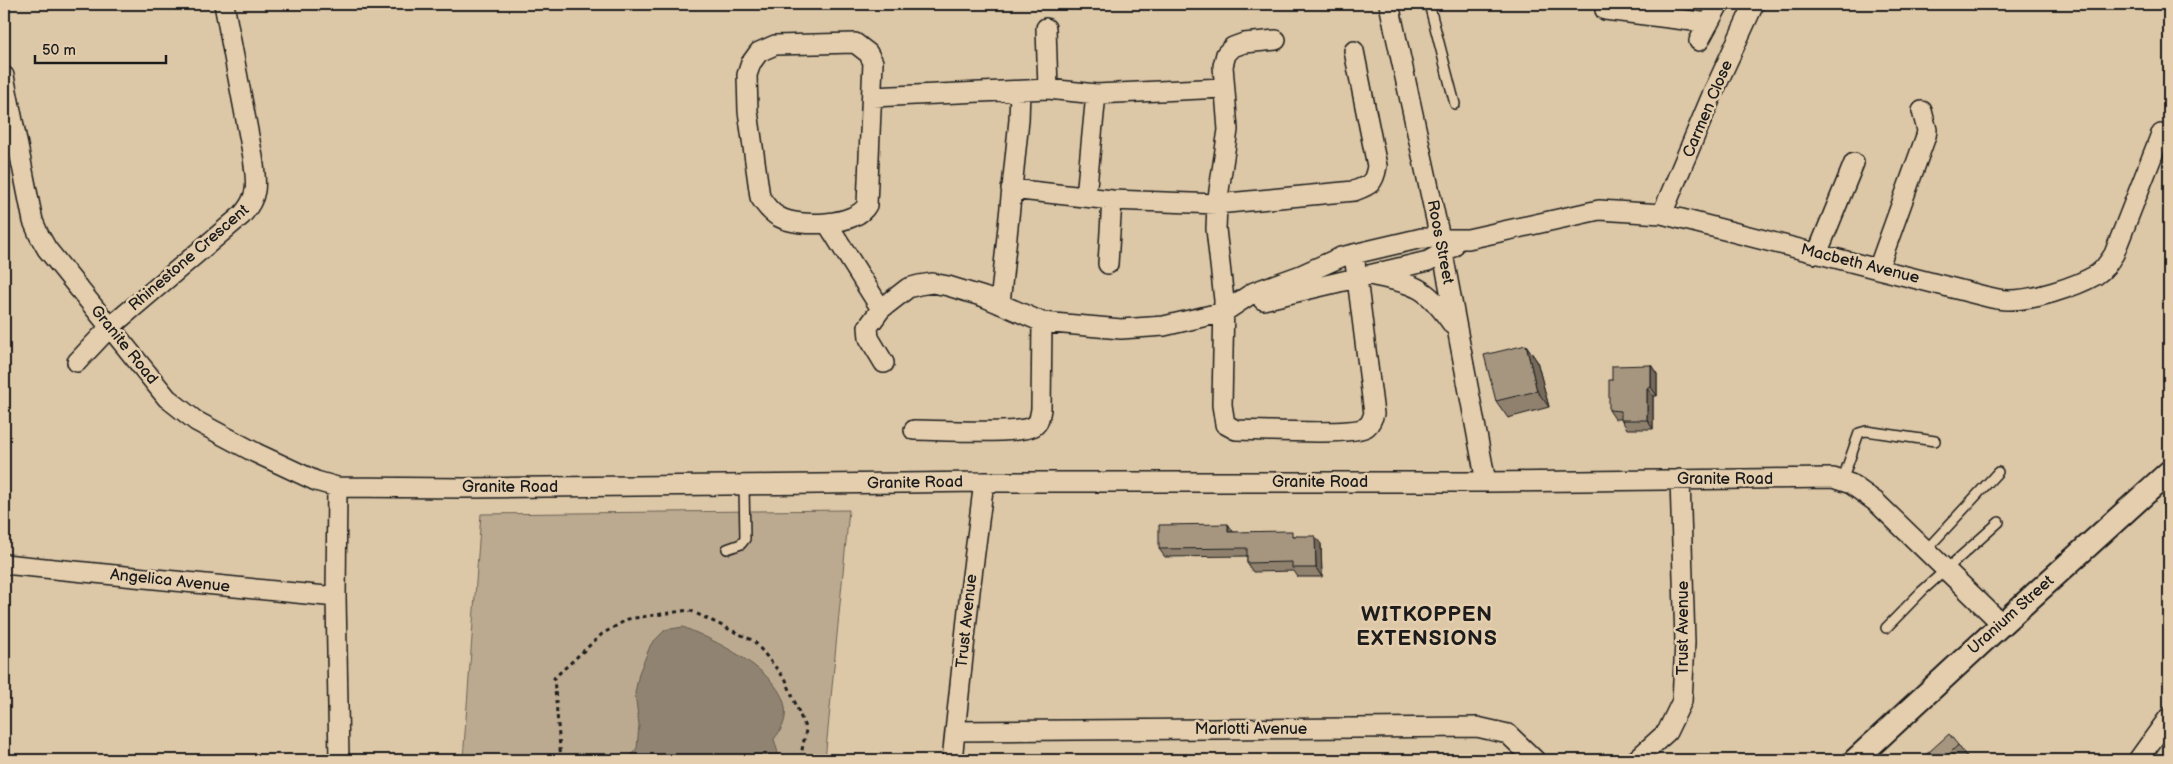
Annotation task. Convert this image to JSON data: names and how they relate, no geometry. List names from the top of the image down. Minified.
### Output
{"streets":{"street":["Carmen Close","Roos Street","Rhinestone Crescent","Macbeth Avenue","Granite Road","Angelica Avenue","Uranium Street","Trust Avenue","Marlotti Avenue"]},"crossings":[["Carmen Close","Macbeth Avenue"],["Roos Street","Macbeth Avenue"],["Roos Street","Granite Road"],["Rhinestone Crescent","Granite Road"],["Granite Road","Uranium Street"],["Granite Road","Trust Avenue"],["Trust Avenue","Marlotti Avenue"]],"districts":["WITKOPPEN EXTENSIONS"],"scale_bar":"50 m"}
